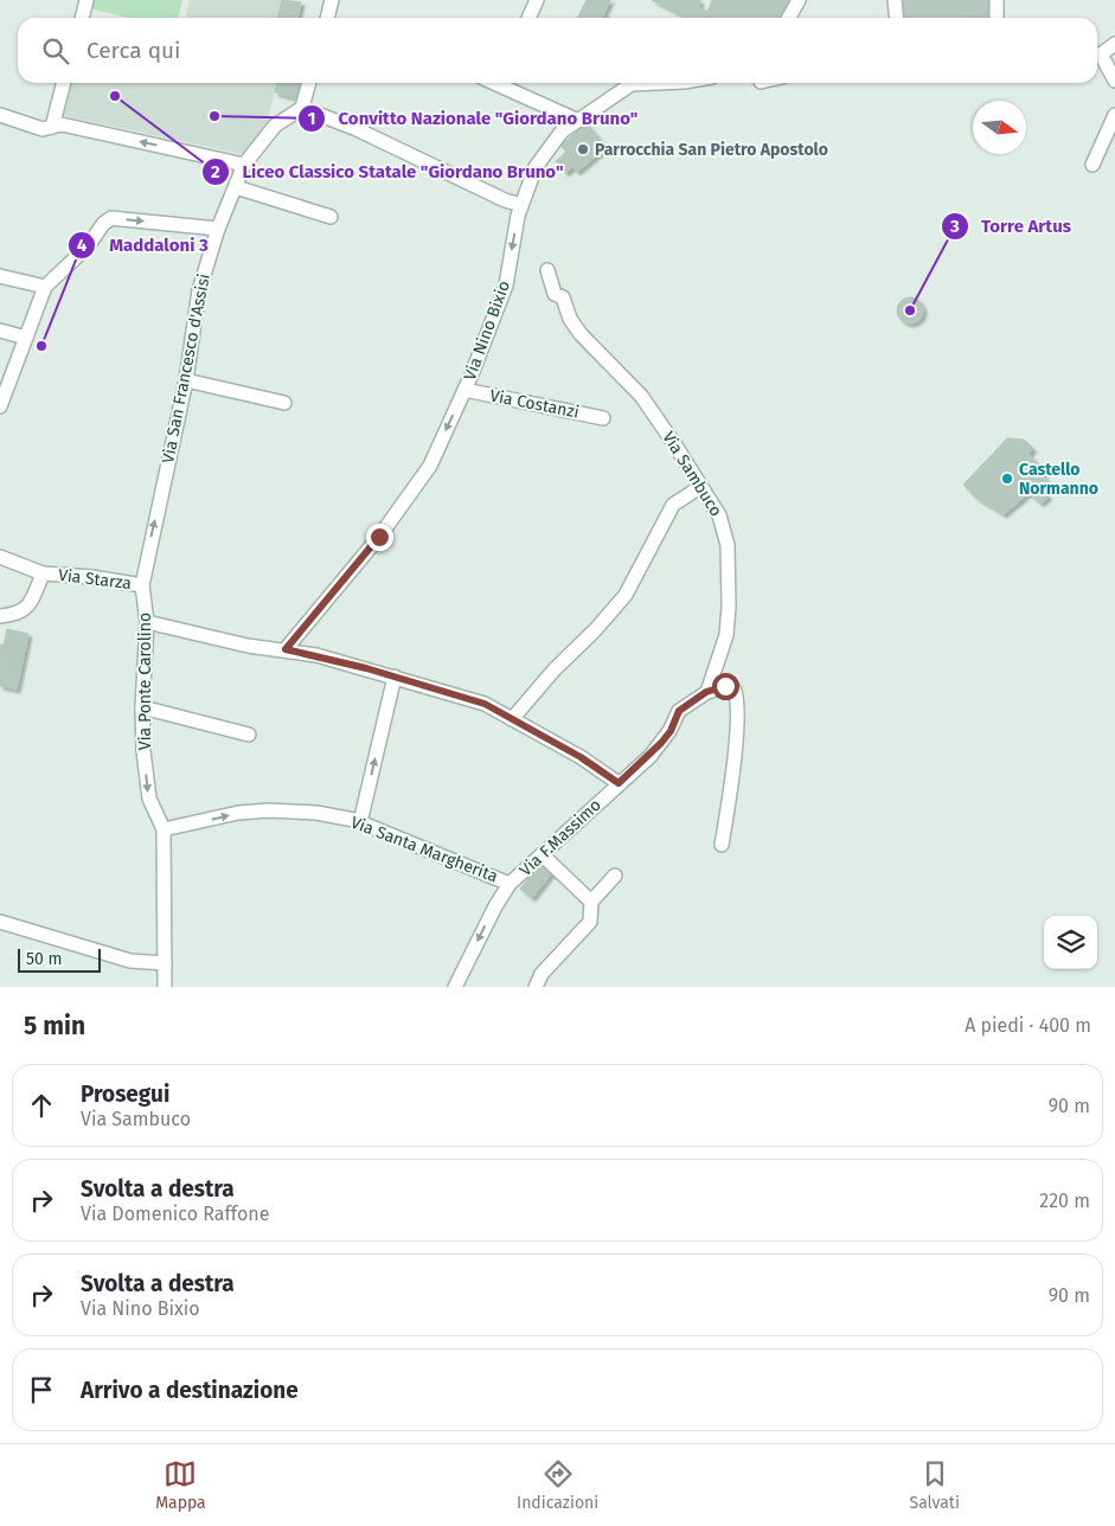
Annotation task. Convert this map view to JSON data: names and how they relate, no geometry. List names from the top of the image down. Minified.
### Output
{"streets":{"street":["Via Nino Bixio","Via San Francesco d'Assisi","Via Costanzi","Via Sambuco","Via Starza","Via Ponte Carolino","Via F.Massimo","Via Santa Margherita"]},"crossings":[["Via Nino Bixio","Via Costanzi"],["Via San Francesco d'Assisi","Via Starza"],["Via San Francesco d'Assisi","Via Ponte Carolino"],["Via Starza","Via Ponte Carolino"],["Via Ponte Carolino","Via Santa Margherita"],["Via F.Massimo","Via Santa Margherita"]],"one_way":["Via Nino Bixio","Via San Francesco d'Assisi"],"places":["Liceo Classico Statale \"Giordano Bruno\"","Convitto Nazionale \"Giordano Bruno\"","Parrocchia San Pietro Apostolo","Torre Artus","Maddaloni 3","Castello Normanno"],"scale_bar":"50 m","north":"right","page":{"search":"Cerca qui","scale":"50 m","heading":["5 min","A piedi · 400 m"],"list":[["Prosegui","Via Sambuco","90 m"],["Svolta a destra","Via Domenico Raffone","220 m"],["Svolta a destra","Via Nino Bixio","90 m"],"Arrivo a destinazione"],"nav":["Mappa","Indicazioni","Salvati"]}}
